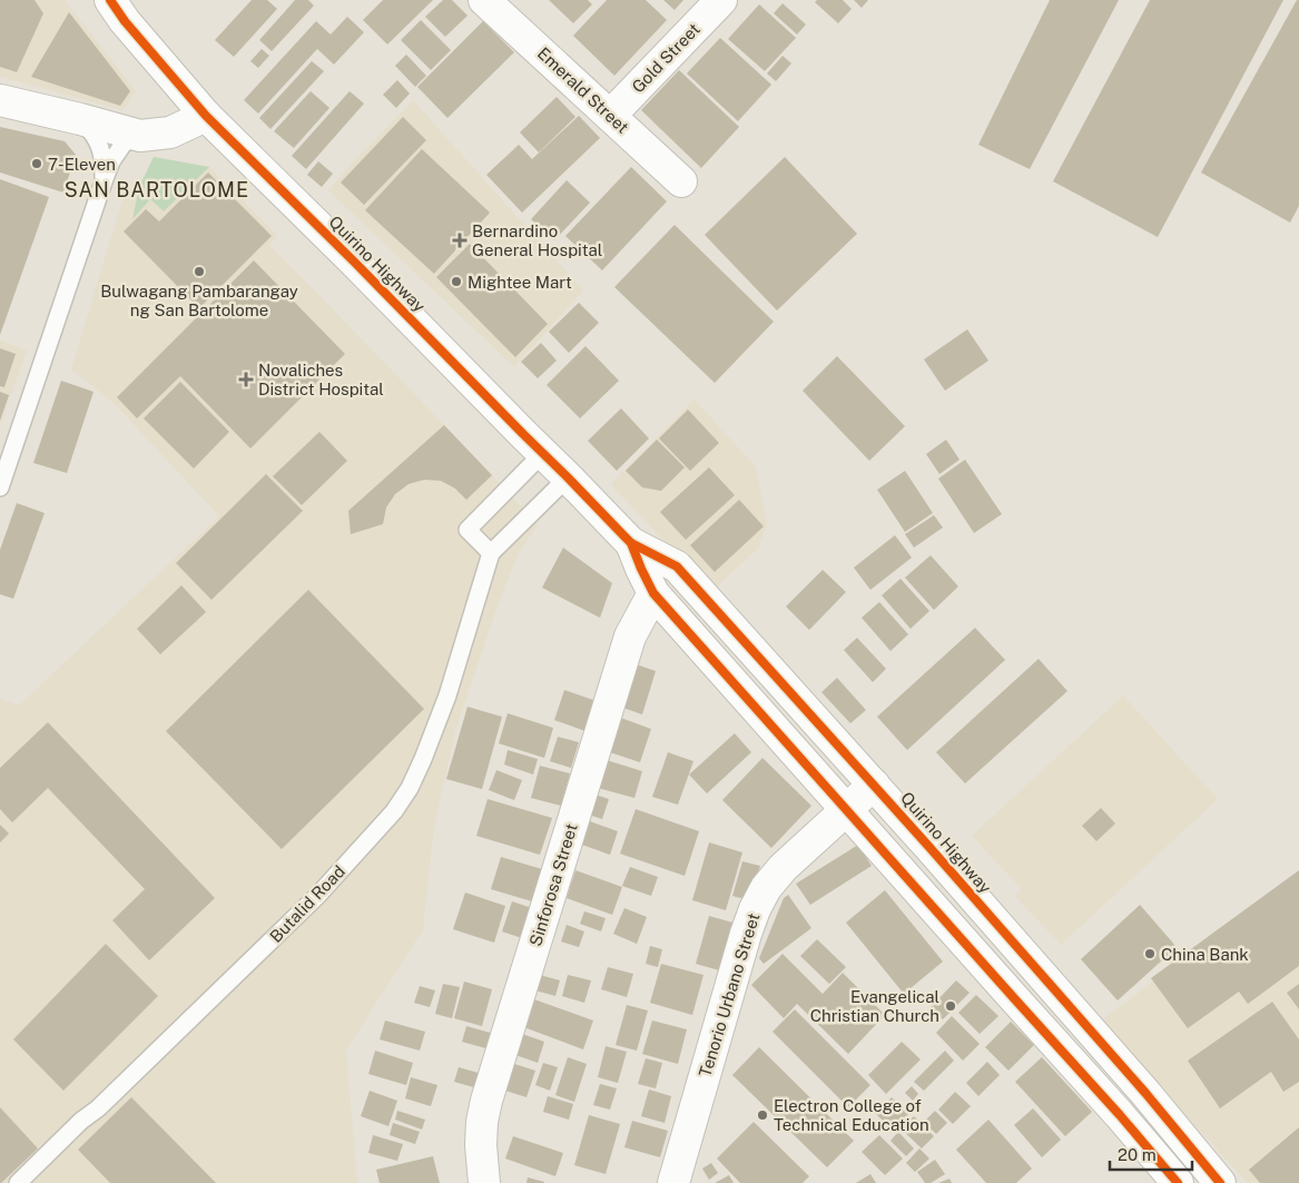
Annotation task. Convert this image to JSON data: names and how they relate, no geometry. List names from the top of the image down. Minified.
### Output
{"streets":{"main road":["Gold Street","Emerald Street","Quirino Highway","Sinforosa Street","Tenorio Urbano Street"],"lane":["Butalid Road"]},"crossings":[["Gold Street","Emerald Street"],["Quirino Highway","Sinforosa Street"],["Quirino Highway","Butalid Road"],["Quirino Highway","Tenorio Urbano Street"]],"districts":["SAN BARTOLOME"],"places":{"other":["7-Eleven","Bulwagang Pambarangay ng San Bartolome","Mightee Mart","China Bank","Evangelical Christian Church","Electron College of Technical Education"],"health":["Bernardino General Hospital","Novaliches District Hospital"]},"scale_bar":"20 m"}
